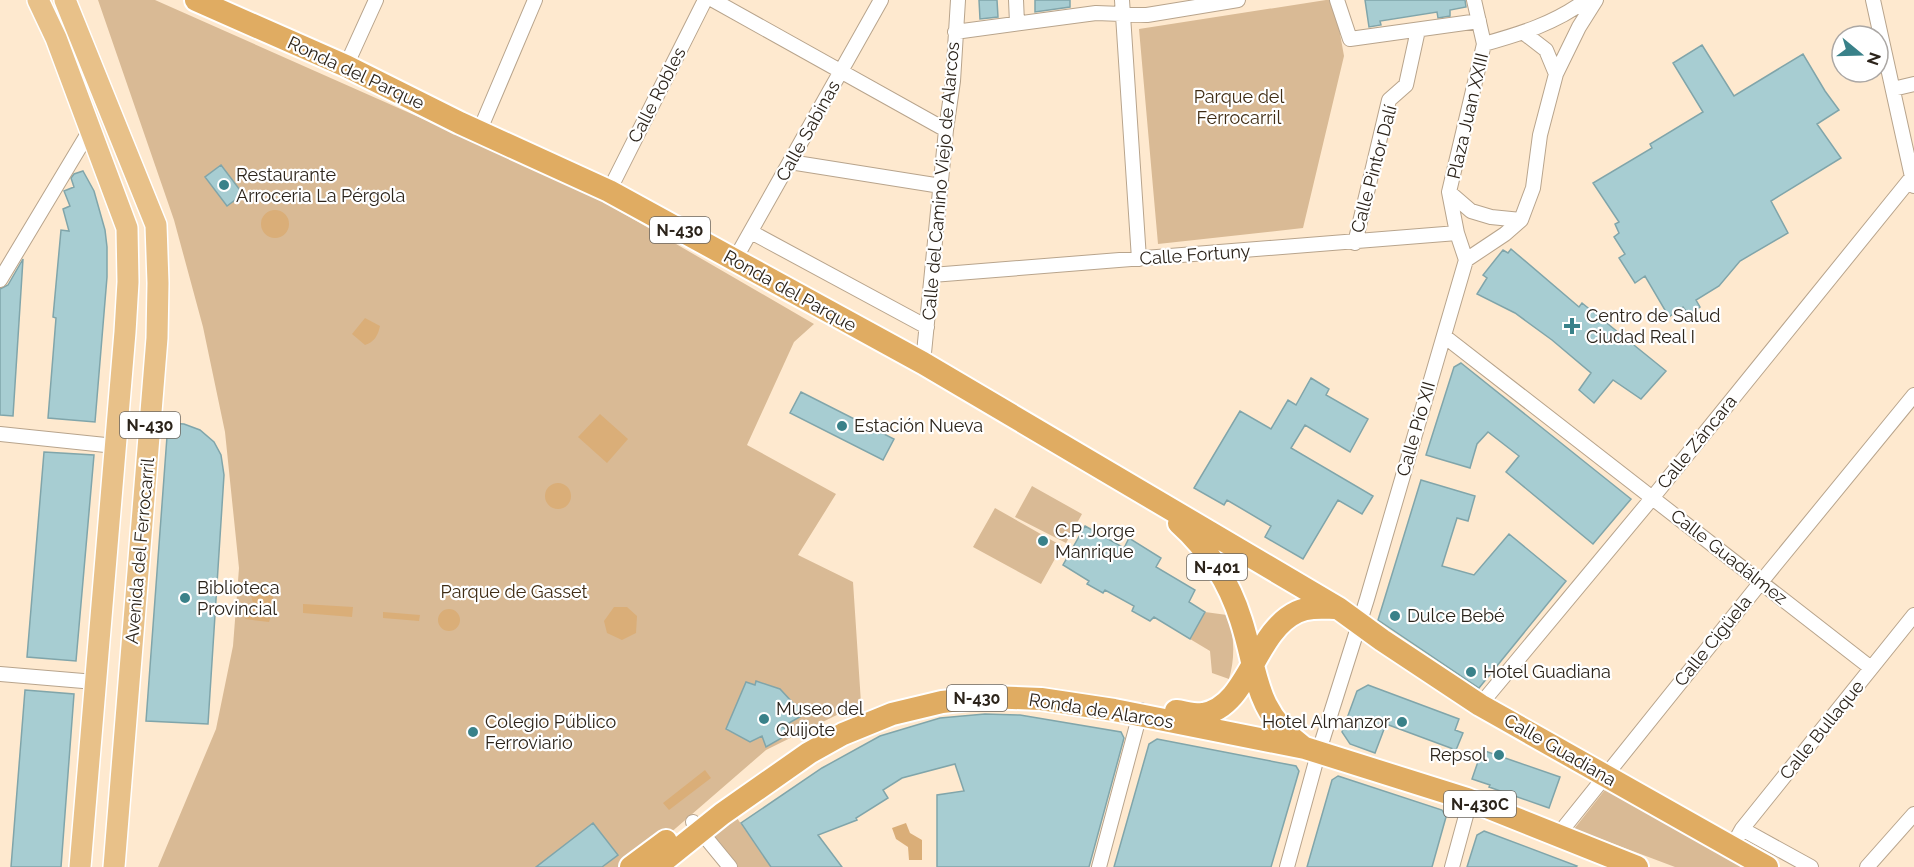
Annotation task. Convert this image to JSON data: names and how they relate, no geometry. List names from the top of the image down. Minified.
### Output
{"streets":{"highway":["Ronda del Parque","N-430","N-401","Ronda de Alarcos","Calle Guadiana","N-430C"],"main road":["Avenida del Ferrocarril"],"street":["Calle Robles","Plaza Juan XXIII","Calle Sabinas","Calle Pintor Dalí","Calle del Camino Viejo de Alarcos","Calle Fortuny","Calle Pío XII","Calle Záncara","Calle Guadálmez","Calle Cigüela","Calle Bullaque"]},"crossings":[["Ronda del Parque","Calle Robles"],["Ronda del Parque","Calle Sabinas"],["Ronda del Parque","Calle del Camino Viejo de Alarcos"],["Ronda del Parque","Calle Pío XII"],["Ronda del Parque","Ronda de Alarcos"],["Ronda del Parque","Calle Guadiana"],["Plaza Juan XXIII","Calle Fortuny"],["Plaza Juan XXIII","Calle Pío XII"],["Calle Pintor Dalí","Calle Fortuny"],["Calle del Camino Viejo de Alarcos","Calle Fortuny"],["N-430","Ronda de Alarcos"],["Calle Pío XII","Calle Guadálmez"],["Calle Pío XII","Ronda de Alarcos"],["Calle Pío XII","Calle Guadiana"],["Calle Záncara","Calle Guadálmez"],["Calle Záncara","Calle Guadiana"],["Calle Guadálmez","Calle Cigüela"],["Calle Guadálmez","Calle Bullaque"],["Calle Cigüela","Calle Guadiana"],["Calle Bullaque","Calle Guadiana"]],"parks":["Parque del Ferrocarril","Parque de Gasset"],"places":{"other":["Restaurante Arroceria La Pérgola","Estación Nueva","C.P. Jorge Manrique","Biblioteca Provincial","Dulce Bebé","Hotel Guadiana","Museo del Quijote","Hotel Almanzor","Colegio Público Ferroviario","Repsol"],"health":["Centro de Salud Ciudad Real I"]},"north":"right"}
